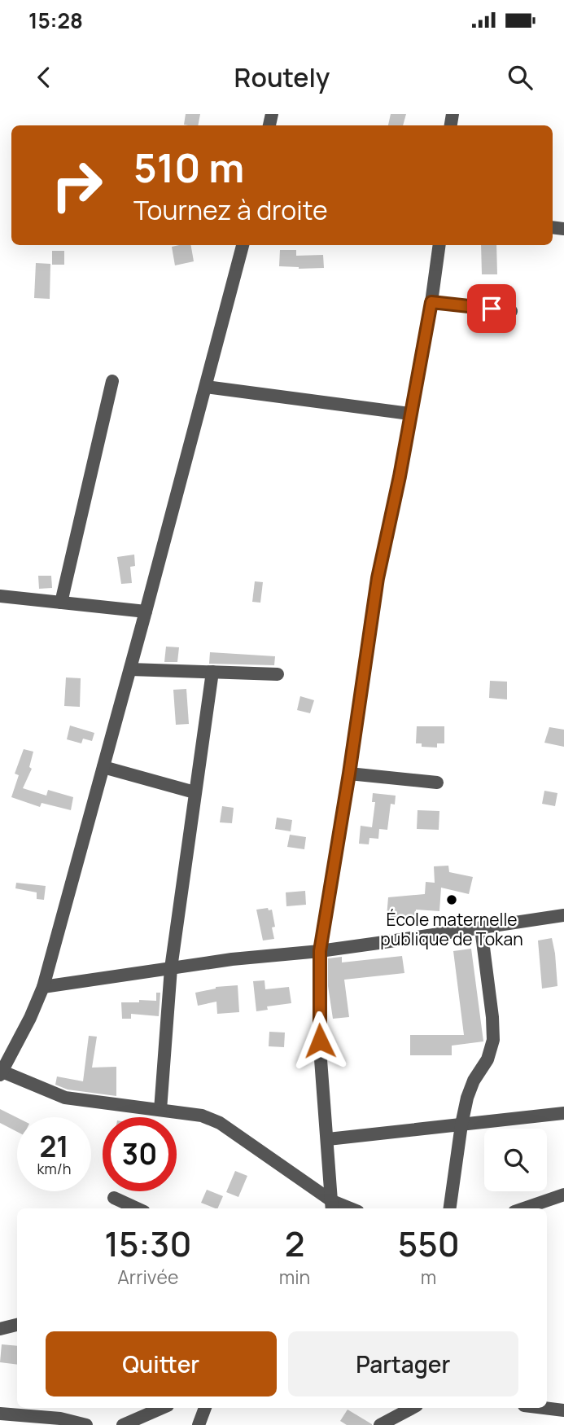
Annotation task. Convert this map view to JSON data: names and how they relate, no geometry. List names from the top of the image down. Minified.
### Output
{"places":["École maternelle publique de Tokan"],"page":{"status":"15:28","header":"Routely","turn":["510 m","Tournez à droite"],"speed":"21 km/h","limit":"30","eta":["15:30","Arrivée","2","min","550","m"],"buttons":["Quitter","Partager"]}}
